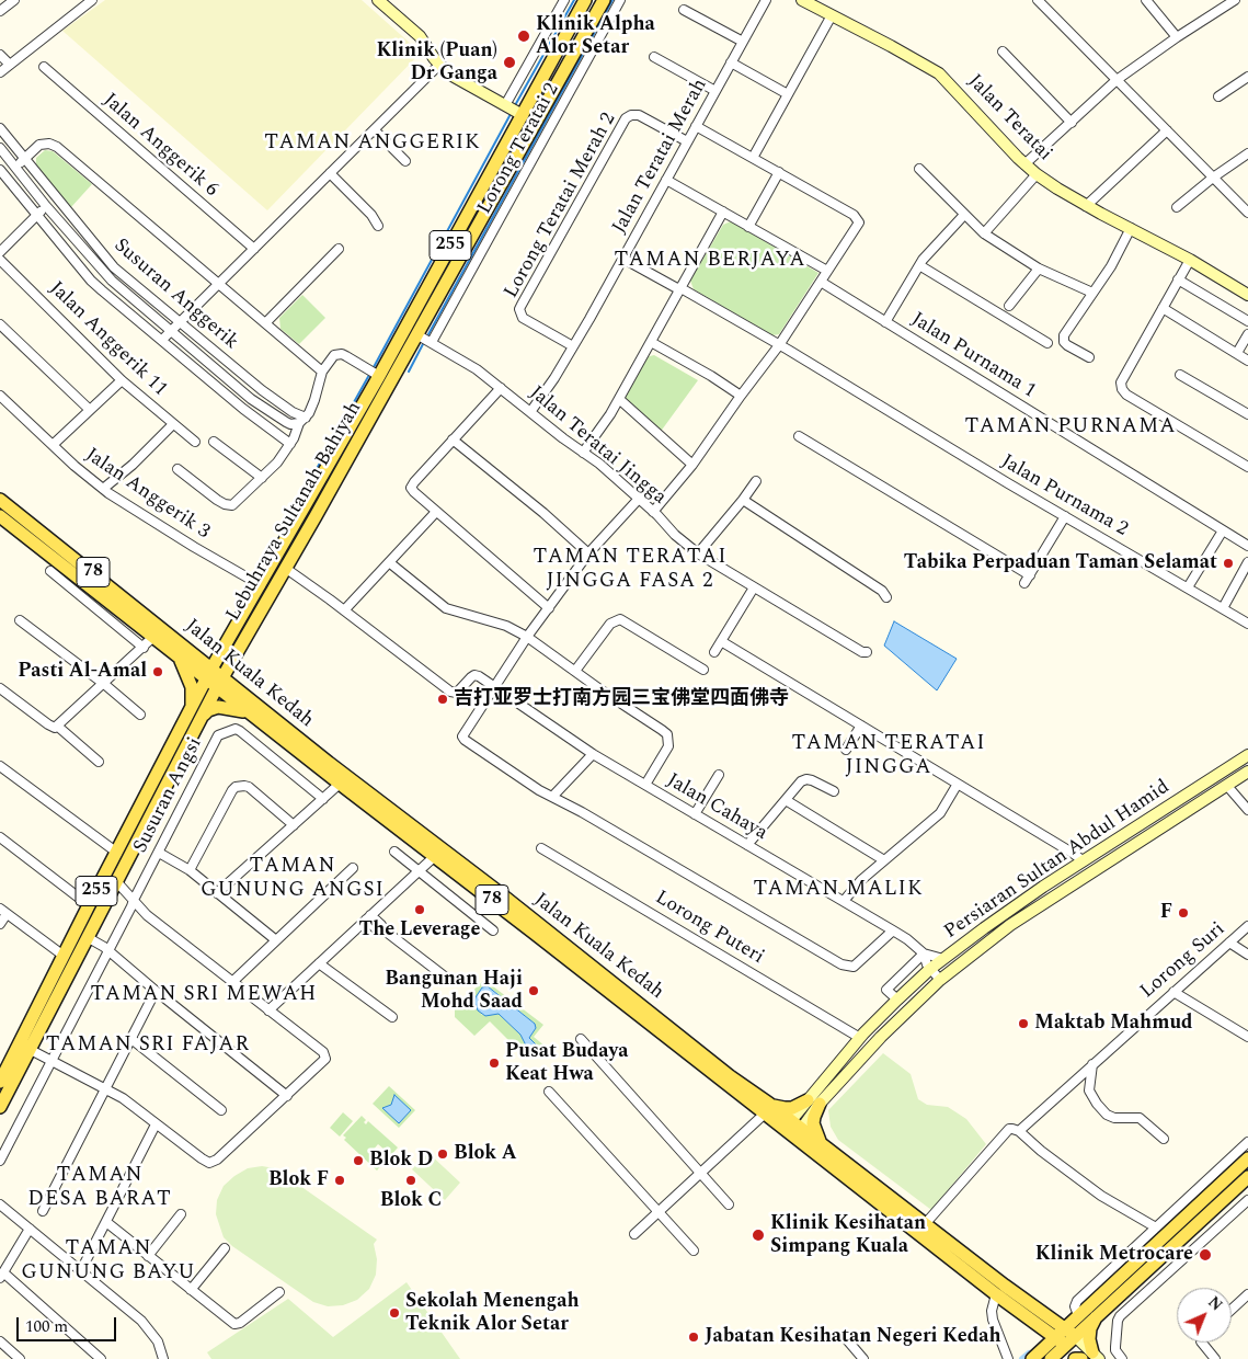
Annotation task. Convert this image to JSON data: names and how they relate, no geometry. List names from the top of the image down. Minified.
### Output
{"streets":{"main road":["Jalan Teratai","255","Lebuhraya Sultanah Bahiyah","78","Jalan Kuala Kedah","Persiaran Sultan Abdul Hamid"],"street":["Jalan Anggerik 6","Lorong Teratai 2","Jalan Teratai Merah","Lorong Teratai Merah 2","Susuran Anggerik","Jalan Anggerik 11","Jalan Purnama 1","Jalan Teratai Jingga","Jalan Anggerik 3","Jalan Purnama 2","Susuran Angsi","Jalan Cahaya","Lorong Puteri","Lorong Suri"]},"crossings":[["Lorong Teratai 2","Jalan Teratai Jingga"],["Jalan Teratai Merah","Lorong Teratai Merah 2"],["Jalan Teratai Merah","Jalan Teratai Jingga"],["Jalan Teratai Merah","Jalan Purnama 2"],["Jalan Teratai Jingga","Lebuhraya Sultanah Bahiyah"],["Jalan Anggerik 3","Lebuhraya Sultanah Bahiyah"],["Lebuhraya Sultanah Bahiyah","Jalan Kuala Kedah"],["Jalan Kuala Kedah","Persiaran Sultan Abdul Hamid"],["Jalan Kuala Kedah","Lorong Suri"],["Jalan Cahaya","Persiaran Sultan Abdul Hamid"],["Persiaran Sultan Abdul Hamid","Lorong Puteri"]],"districts":["TAMAN ANGGERIK","TAMAN BERJAYA","TAMAN PURNAMA","TAMAN TERATAI JINGGA FASA 2","TAMAN TERATAI JINGGA","TAMAN GUNUNG ANGSI","TAMAN MALIK","TAMAN SRI MEWAH","TAMAN SRI FAJAR","TAMAN DESA BARAT","TAMAN GUNUNG BAYU"],"places":["Klinik Alpha Alor Setar","Klinik (Puan) Dr Ganga","Tabika Perpaduan Taman Selamat","Pasti Al-Amal","吉打亚罗士打南方园三宝佛堂四面佛寺","The Leverage","F","Bangunan Haji Mohd Saad","Maktab Mahmud","Pusat Budaya Keat Hwa","Blok A","Blok D","Blok F","Blok C","Klinik Kesihatan Simpang Kuala","Klinik Metrocare","Sekolah Menengah Teknik Alor Setar","Jabatan Kesihatan Negeri Kedah"],"scale_bar":"100 m","north":"top right"}
